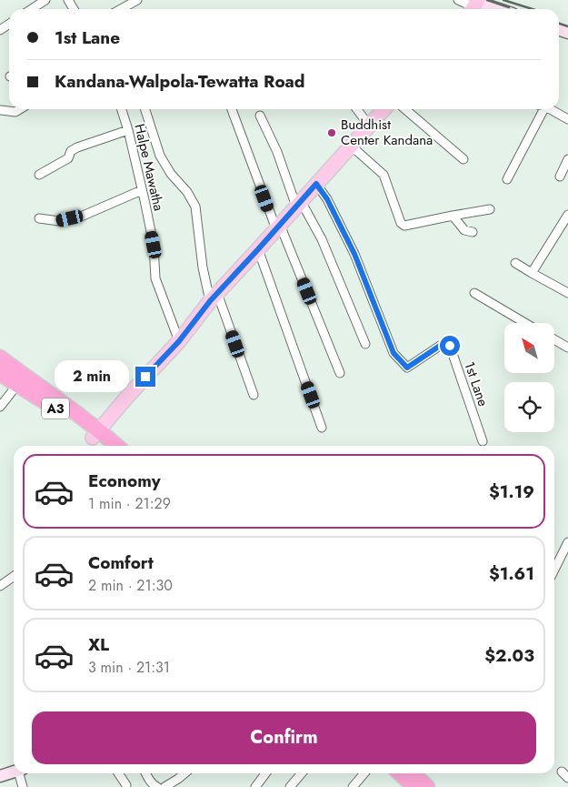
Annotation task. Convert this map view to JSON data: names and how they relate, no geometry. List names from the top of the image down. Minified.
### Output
{"streets":{"highway":["A3"],"street":["Halpe Mawatha","1st Lane"]},"places":["Buddhist Center Kandana"],"north":"top left","page":{"banner":["1st Lane","Kandana-Walpola-Tewatta Road"],"bubble":"2 min","list":[{"name":"Economy","note":"1 min · 21:29","value":"$1.19"},{"name":"Comfort","note":"2 min · 21:30","value":"$1.61"},{"name":"XL","note":"3 min · 21:31","value":"$2.03"}],"buttons":"Confirm"}}
